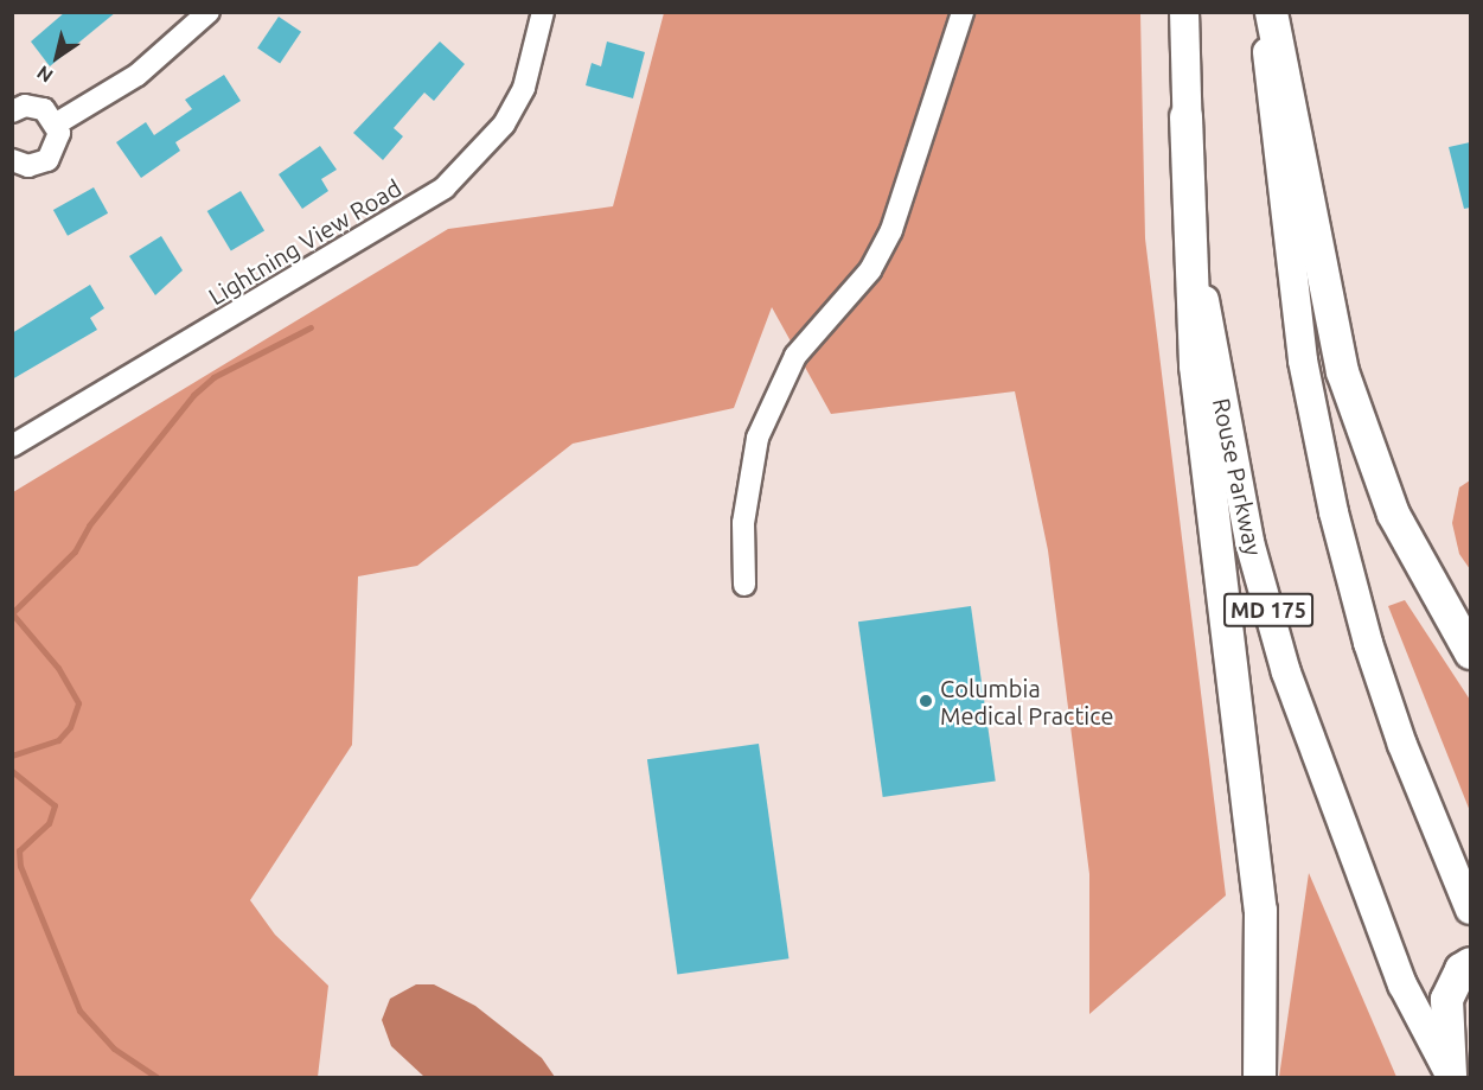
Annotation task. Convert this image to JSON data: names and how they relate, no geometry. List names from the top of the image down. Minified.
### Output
{"streets":{"main road":["Rouse Parkway","MD 175"],"street":["Lightning View Road"]},"places":["Columbia Medical Practice"],"north":"bottom left"}
